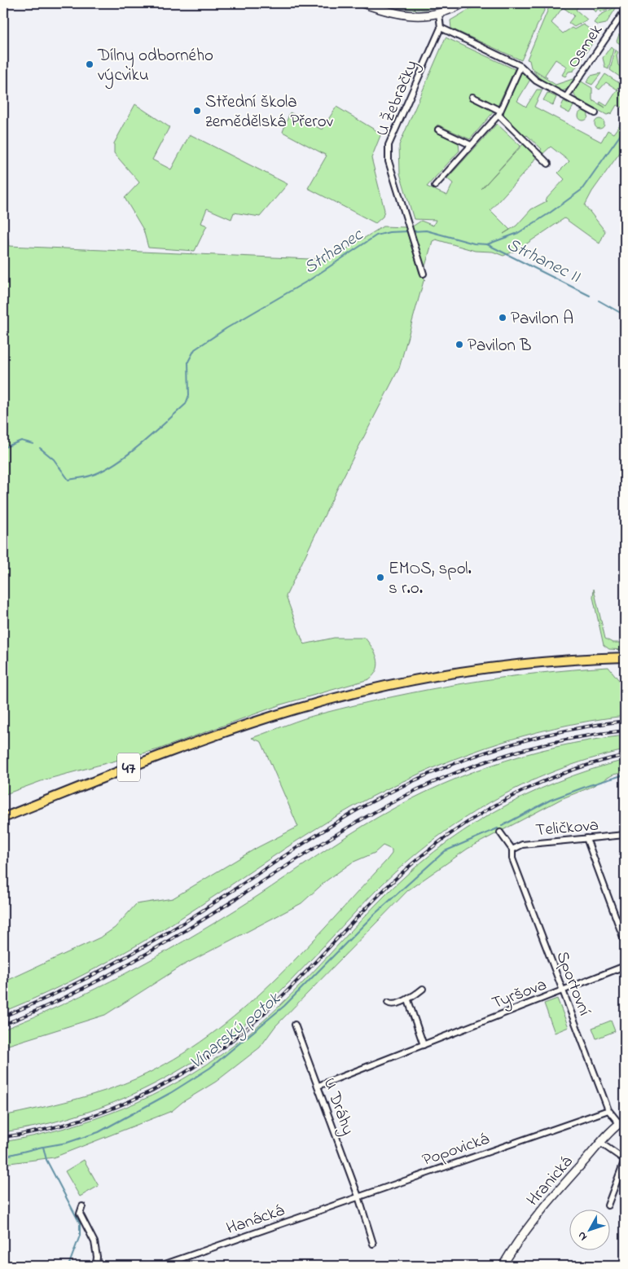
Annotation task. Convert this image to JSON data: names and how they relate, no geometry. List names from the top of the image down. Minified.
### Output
{"streets":{"main road":["47","Hranická"],"street":["Osmek","U Žebračky","Teličkova","Sportovní","Tyršova","U Dráhy","Popovická","Hanácká"]},"crossings":[["Teličkova","Sportovní"],["Sportovní","Tyršova"],["Sportovní","Popovická"],["Sportovní","Hranická"],["Tyršova","U Dráhy"],["U Dráhy","Popovická"],["U Dráhy","Hanácká"],["Popovická","Hanácká"]],"water":["Strhanec","Strhanec II","Vinarský potok"],"places":["Dílny odborného výcviku","Střední škola zemědělská Přerov","Pavilon A","Pavilon B","EMOS, spol. s r.o."],"north":"bottom left"}
